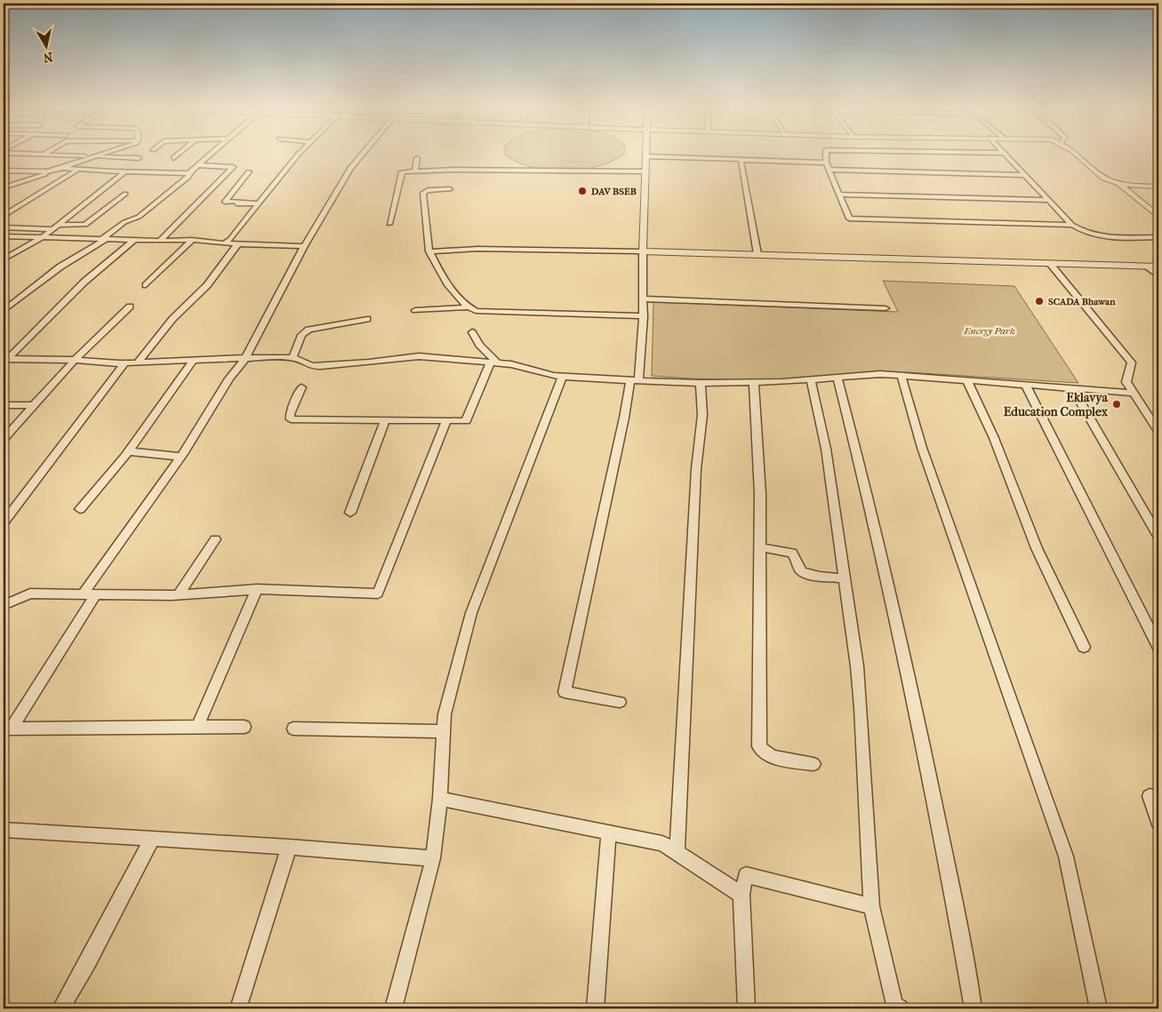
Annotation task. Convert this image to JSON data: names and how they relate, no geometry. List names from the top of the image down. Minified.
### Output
{"parks":["Energy Park"],"places":["DAV BSEB","SCADA Bhawan","Eklavya Education Complex"],"north":"bottom"}
